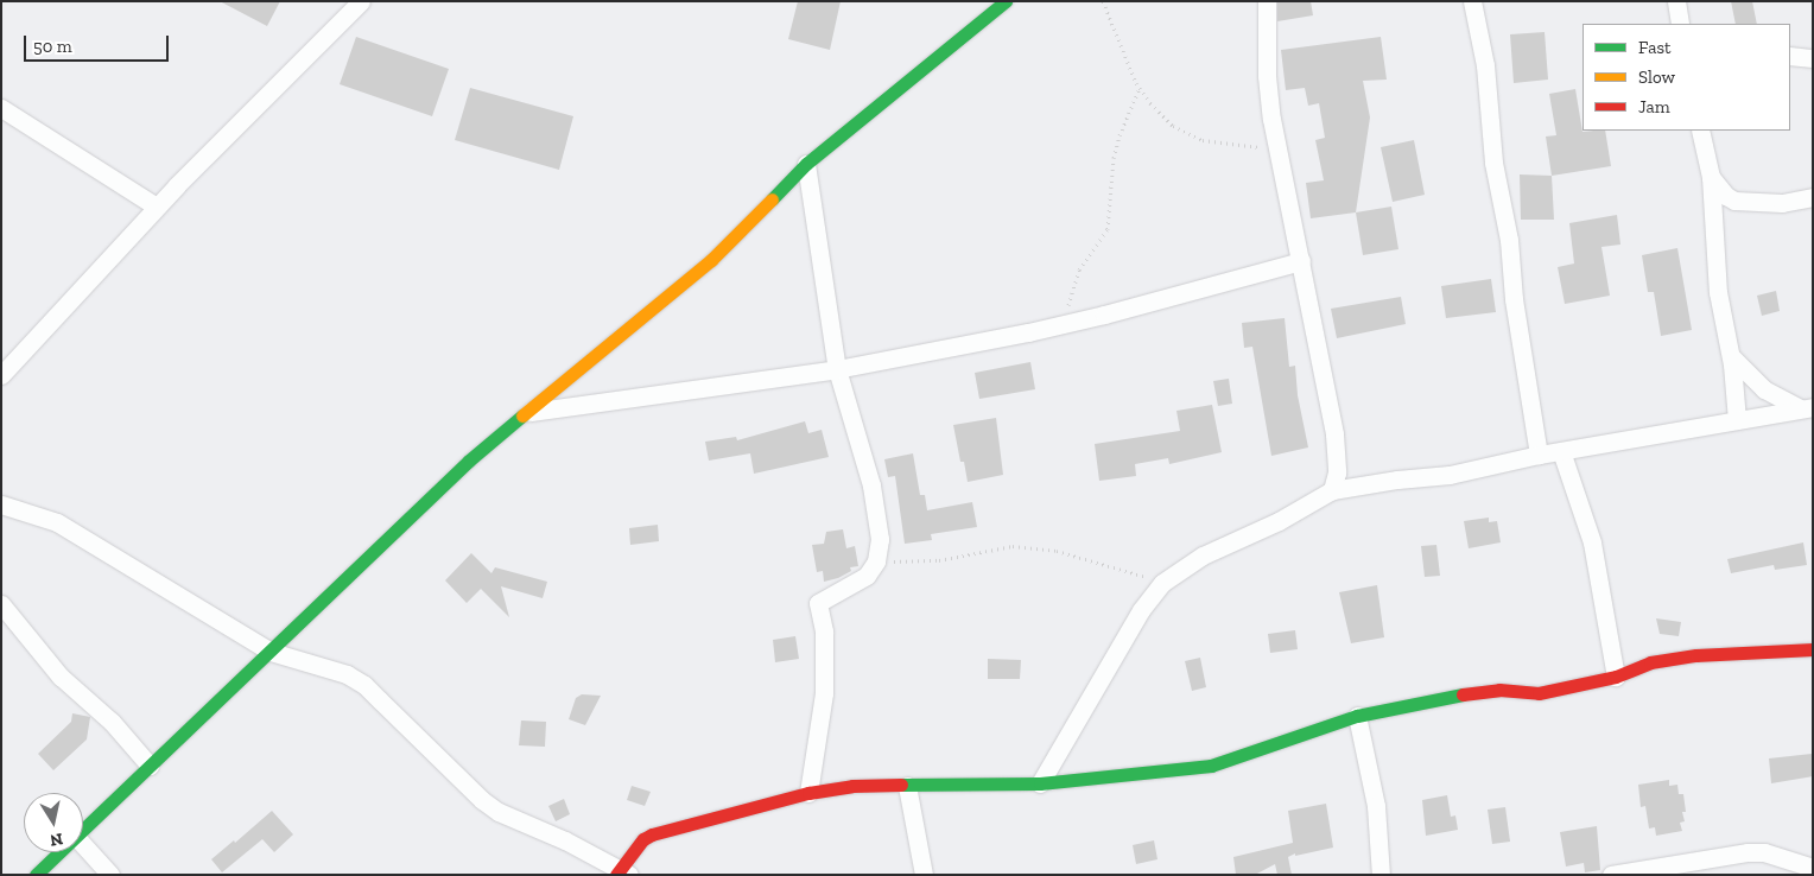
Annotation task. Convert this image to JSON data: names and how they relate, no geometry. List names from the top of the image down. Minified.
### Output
{"legend":["Fast","Slow","Jam"],"scale_bar":"50 m","north":"bottom"}
